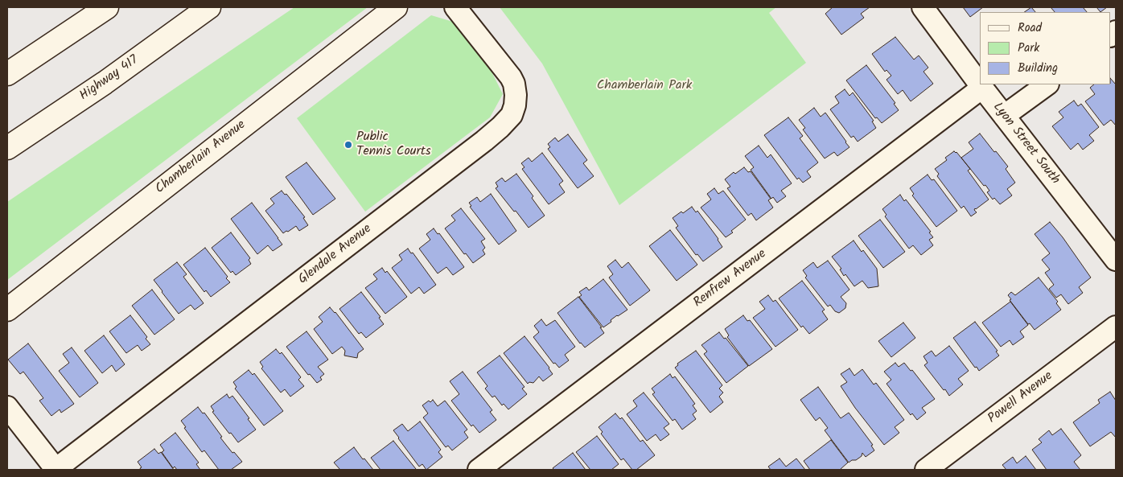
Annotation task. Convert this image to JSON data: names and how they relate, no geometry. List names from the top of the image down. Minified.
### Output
{"streets":{"main road":["Highway 417","Chamberlain Avenue"],"street":["Lyon Street South","Glendale Avenue","Renfrew Avenue","Powell Avenue"]},"crossings":[["Lyon Street South","Renfrew Avenue"]],"parks":["Chamberlain Park"],"places":["Public Tennis Courts"],"legend":["Road","Park","Building"]}
